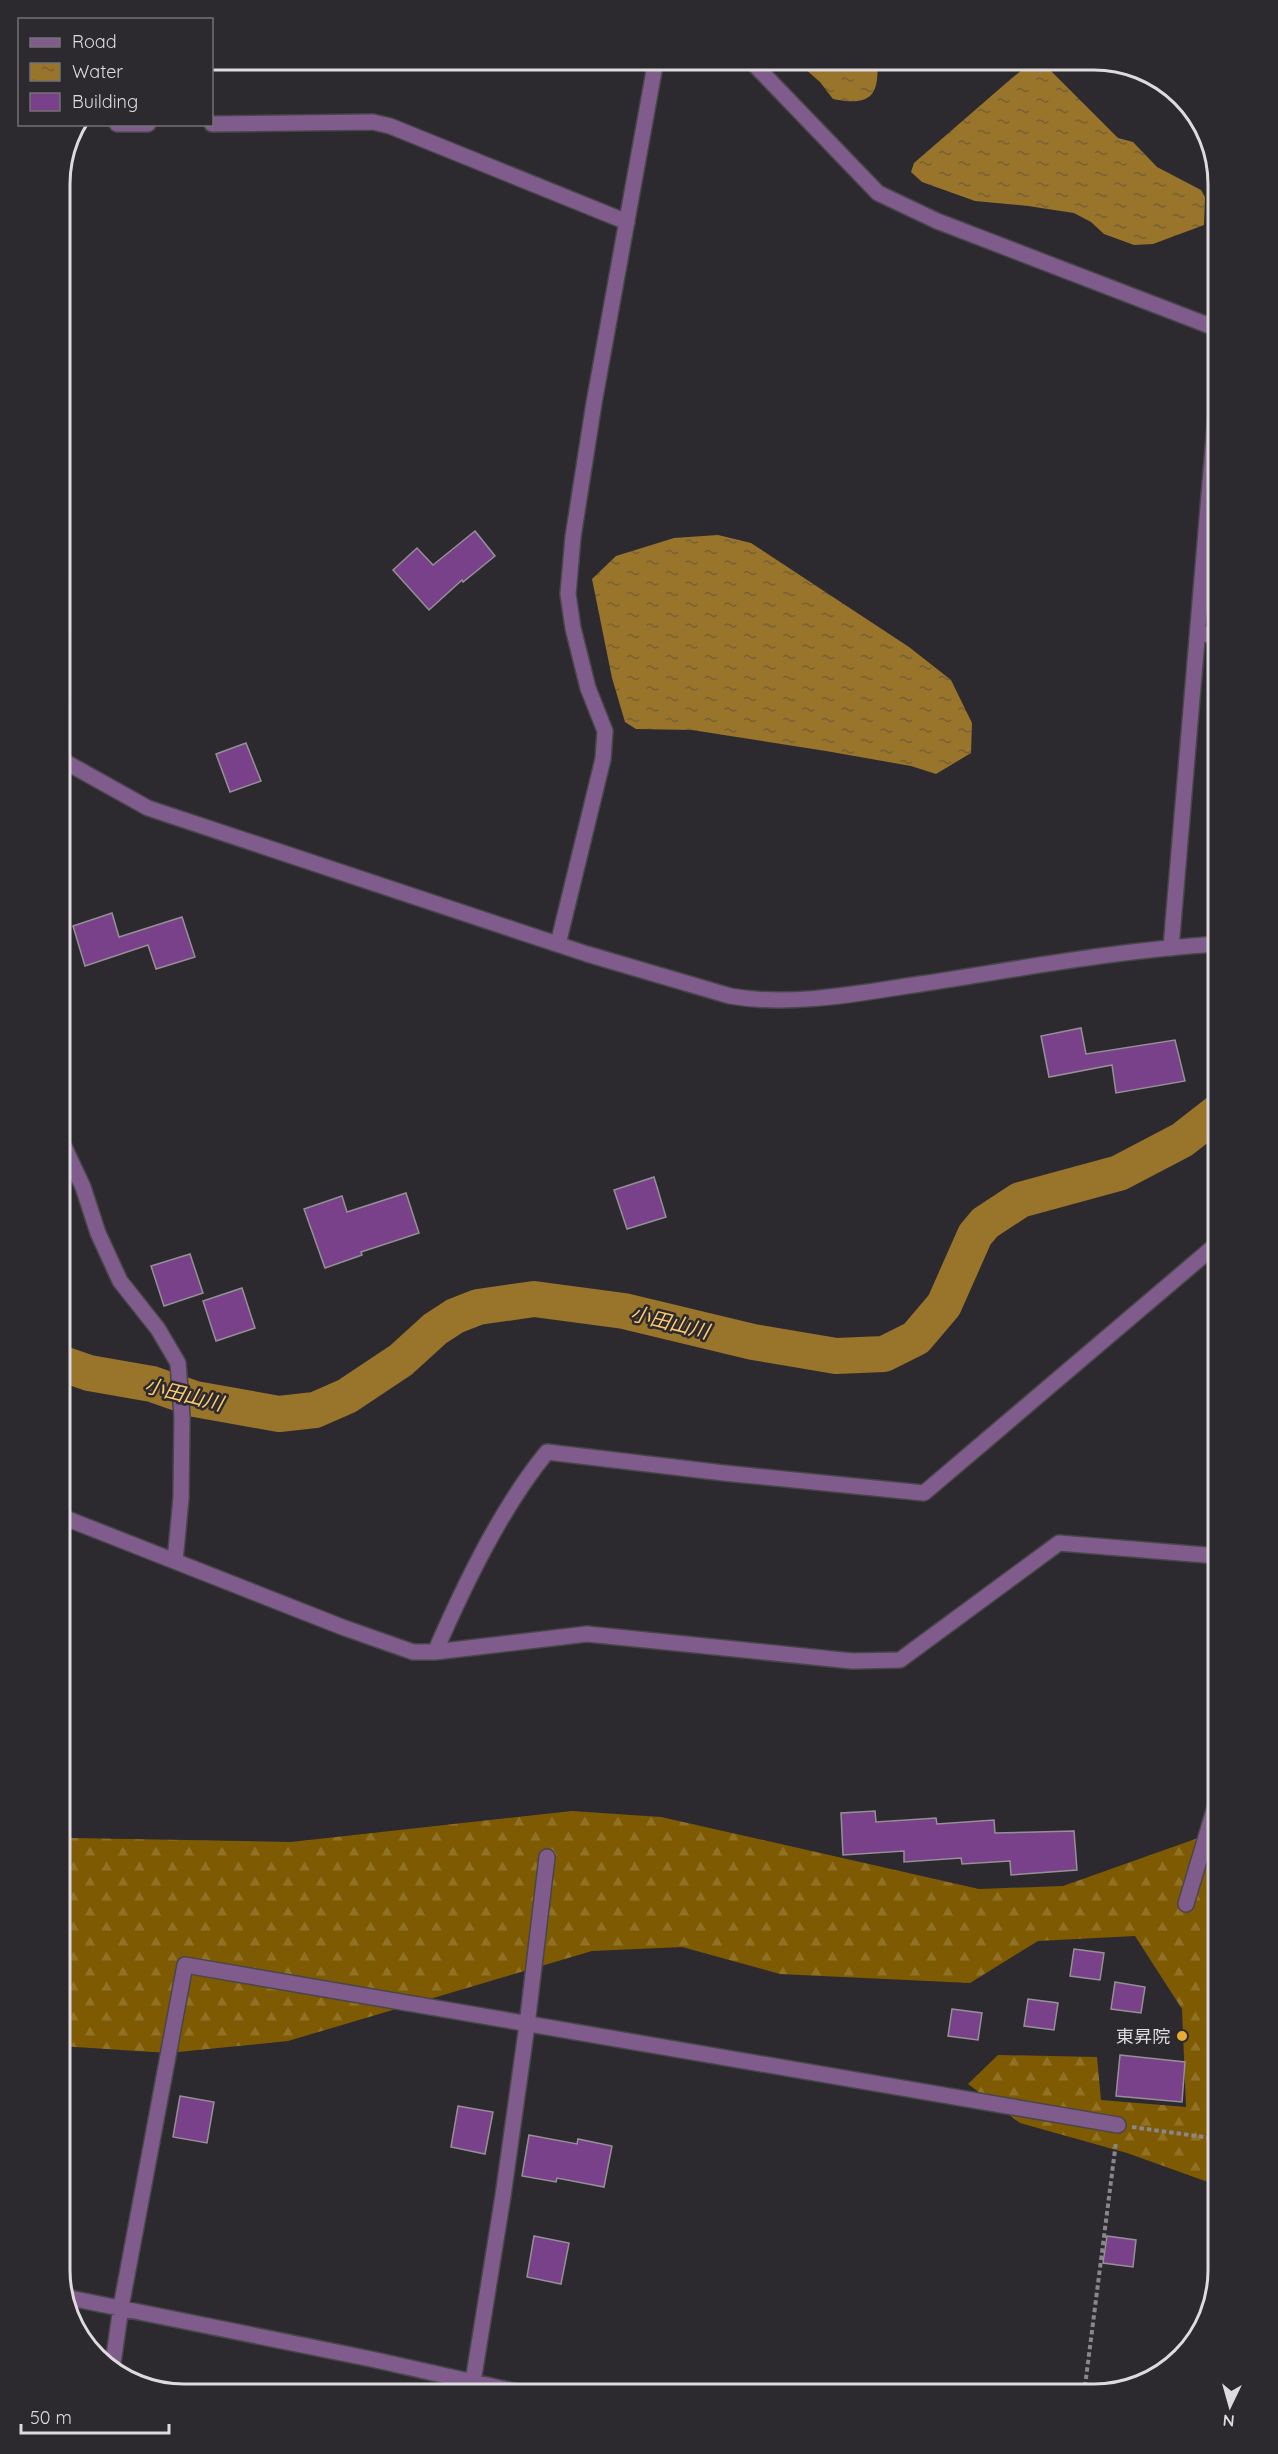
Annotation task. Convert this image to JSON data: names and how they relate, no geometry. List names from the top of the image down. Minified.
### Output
{"water":["小田山川"],"places":["東昇院"],"legend":["Road","Water","Building"],"scale_bar":"50 m","north":"bottom"}
